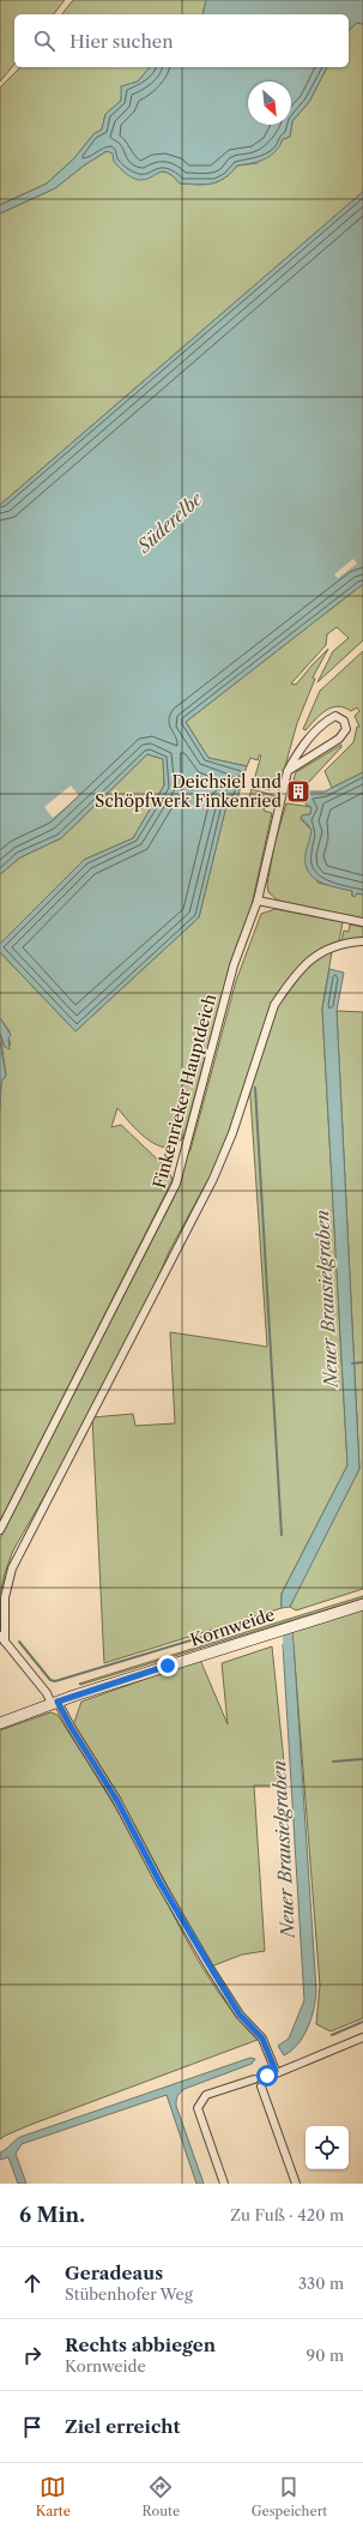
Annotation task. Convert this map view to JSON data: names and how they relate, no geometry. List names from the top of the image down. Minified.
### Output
{"streets":{"main road":["Kornweide"],"street":["Finkenrieker Hauptdeich"]},"water":["Süderelbe","Neuer Brausielgraben"],"places":{"building":["Deichsiel und Schöpfwerk Finkenried"]},"north":"bottom right","page":{"search":"Hier suchen","heading":["6 Min.","Zu Fuß · 420 m"],"list":[["Geradeaus","Stübenhofer Weg","330 m"],["Rechts abbiegen","Kornweide","90 m"],"Ziel erreicht"],"nav":["Karte","Route","Gespeichert"]}}
